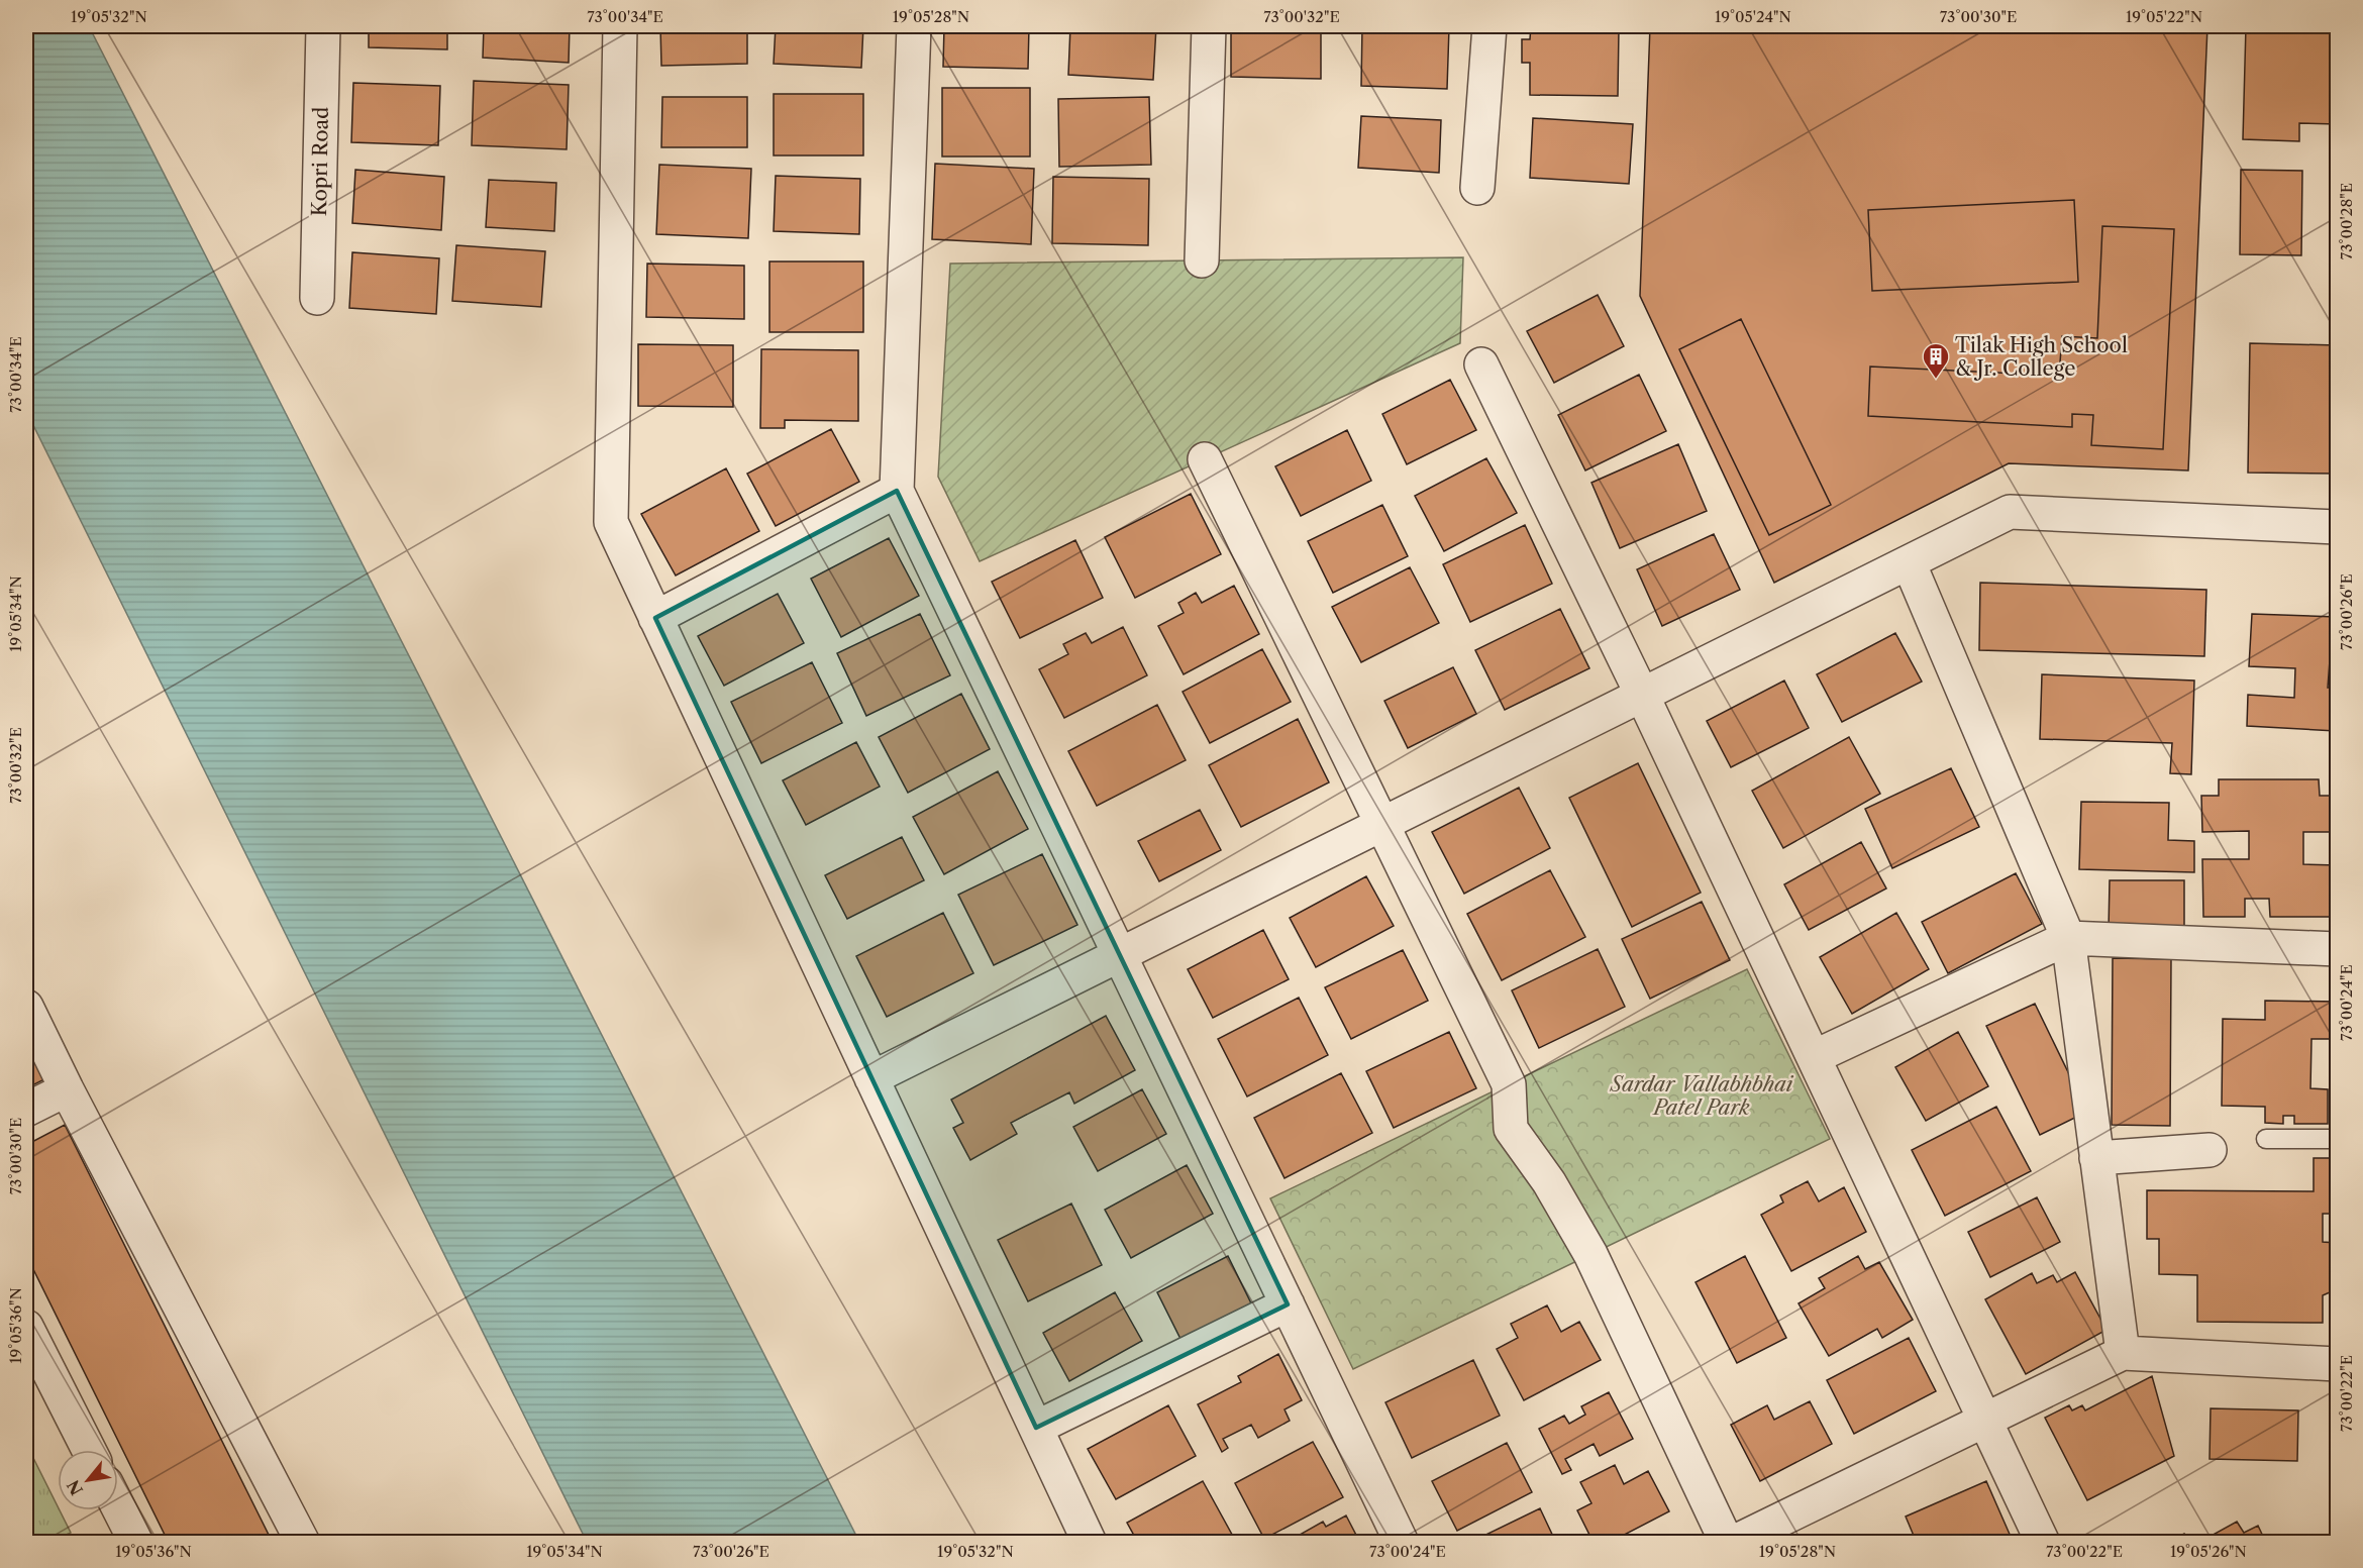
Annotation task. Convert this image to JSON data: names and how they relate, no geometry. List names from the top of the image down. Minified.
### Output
{"streets":{"street":["Kopri Road"]},"parks":["Sardar Vallabhbhai Patel Park"],"places":{"building":["Tilak High School & Jr. College"]},"north":"bottom left","coordinates":["19°05'32\"N","73°00'34\"E","19°05'28\"N","73°00'32\"E","19°05'24\"N","73°00'30\"E","19°05'22\"N","73°00'28\"E","73°00'26\"E","19°05'34\"N","73°00'24\"E","19°05'36\"N","73°00'22\"E","19°05'26\"N"]}
